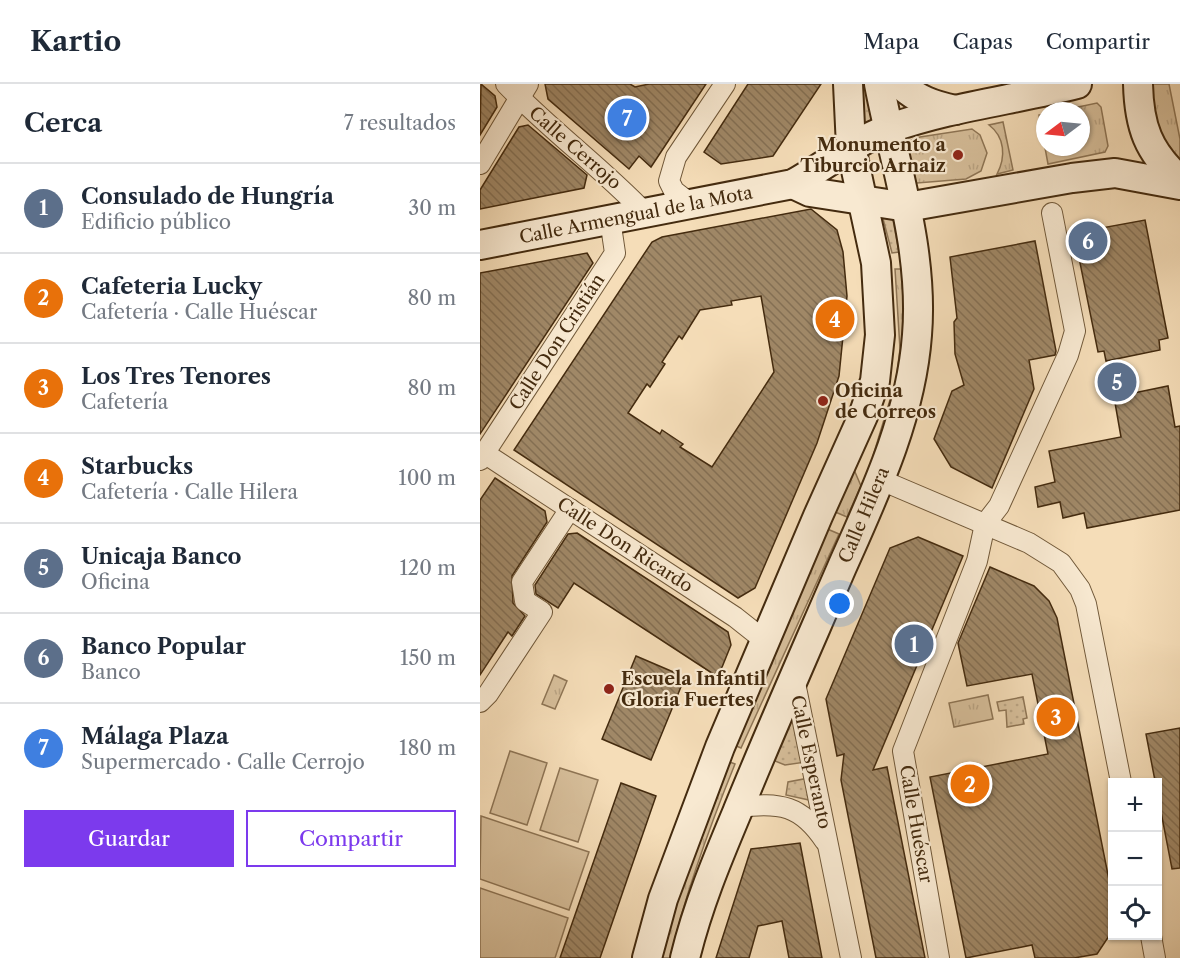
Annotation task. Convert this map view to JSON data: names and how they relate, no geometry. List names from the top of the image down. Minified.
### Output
{"streets":{"main road":["Calle Armengual de la Mota","Calle Hilera"],"street":["Calle Cerrojo","Calle Don Cristián","Calle Don Ricardo","Calle Esperanto","Calle Huéscar"]},"crossings":[["Calle Cerrojo","Calle Armengual de la Mota"],["Calle Armengual de la Mota","Calle Don Cristián"],["Calle Armengual de la Mota","Calle Hilera"],["Calle Don Cristián","Calle Don Ricardo"],["Calle Hilera","Calle Esperanto"]],"places":["Monumento a Tiburcio Arnaiz","Oficina de Correos","Escuela Infantil Gloria Fuertes"],"north":"left","page":{"header":"Kartio","nav":["Mapa","Capas","Compartir"],"heading":["Cerca","7 resultados"],"pins":["7","6","4","5","1","3","2"],"list":[{"mark":"1","name":"Consulado de Hungría","note":"Edificio público","value":"30 m"},{"mark":"2","name":"Cafeteria Lucky","note":"Cafetería · Calle Huéscar","value":"80 m"},{"mark":"3","name":"Los Tres Tenores","note":"Cafetería","value":"80 m"},{"mark":"4","name":"Starbucks","note":"Cafetería · Calle Hilera","value":"100 m"},{"mark":"5","name":"Unicaja Banco","note":"Oficina","value":"120 m"},{"mark":"6","name":"Banco Popular","note":"Banco","value":"150 m"},{"mark":"7","name":"Málaga Plaza","note":"Supermercado · Calle Cerrojo","value":"180 m"}],"map_buttons":["+","−"],"buttons":["Guardar","Compartir"]}}
